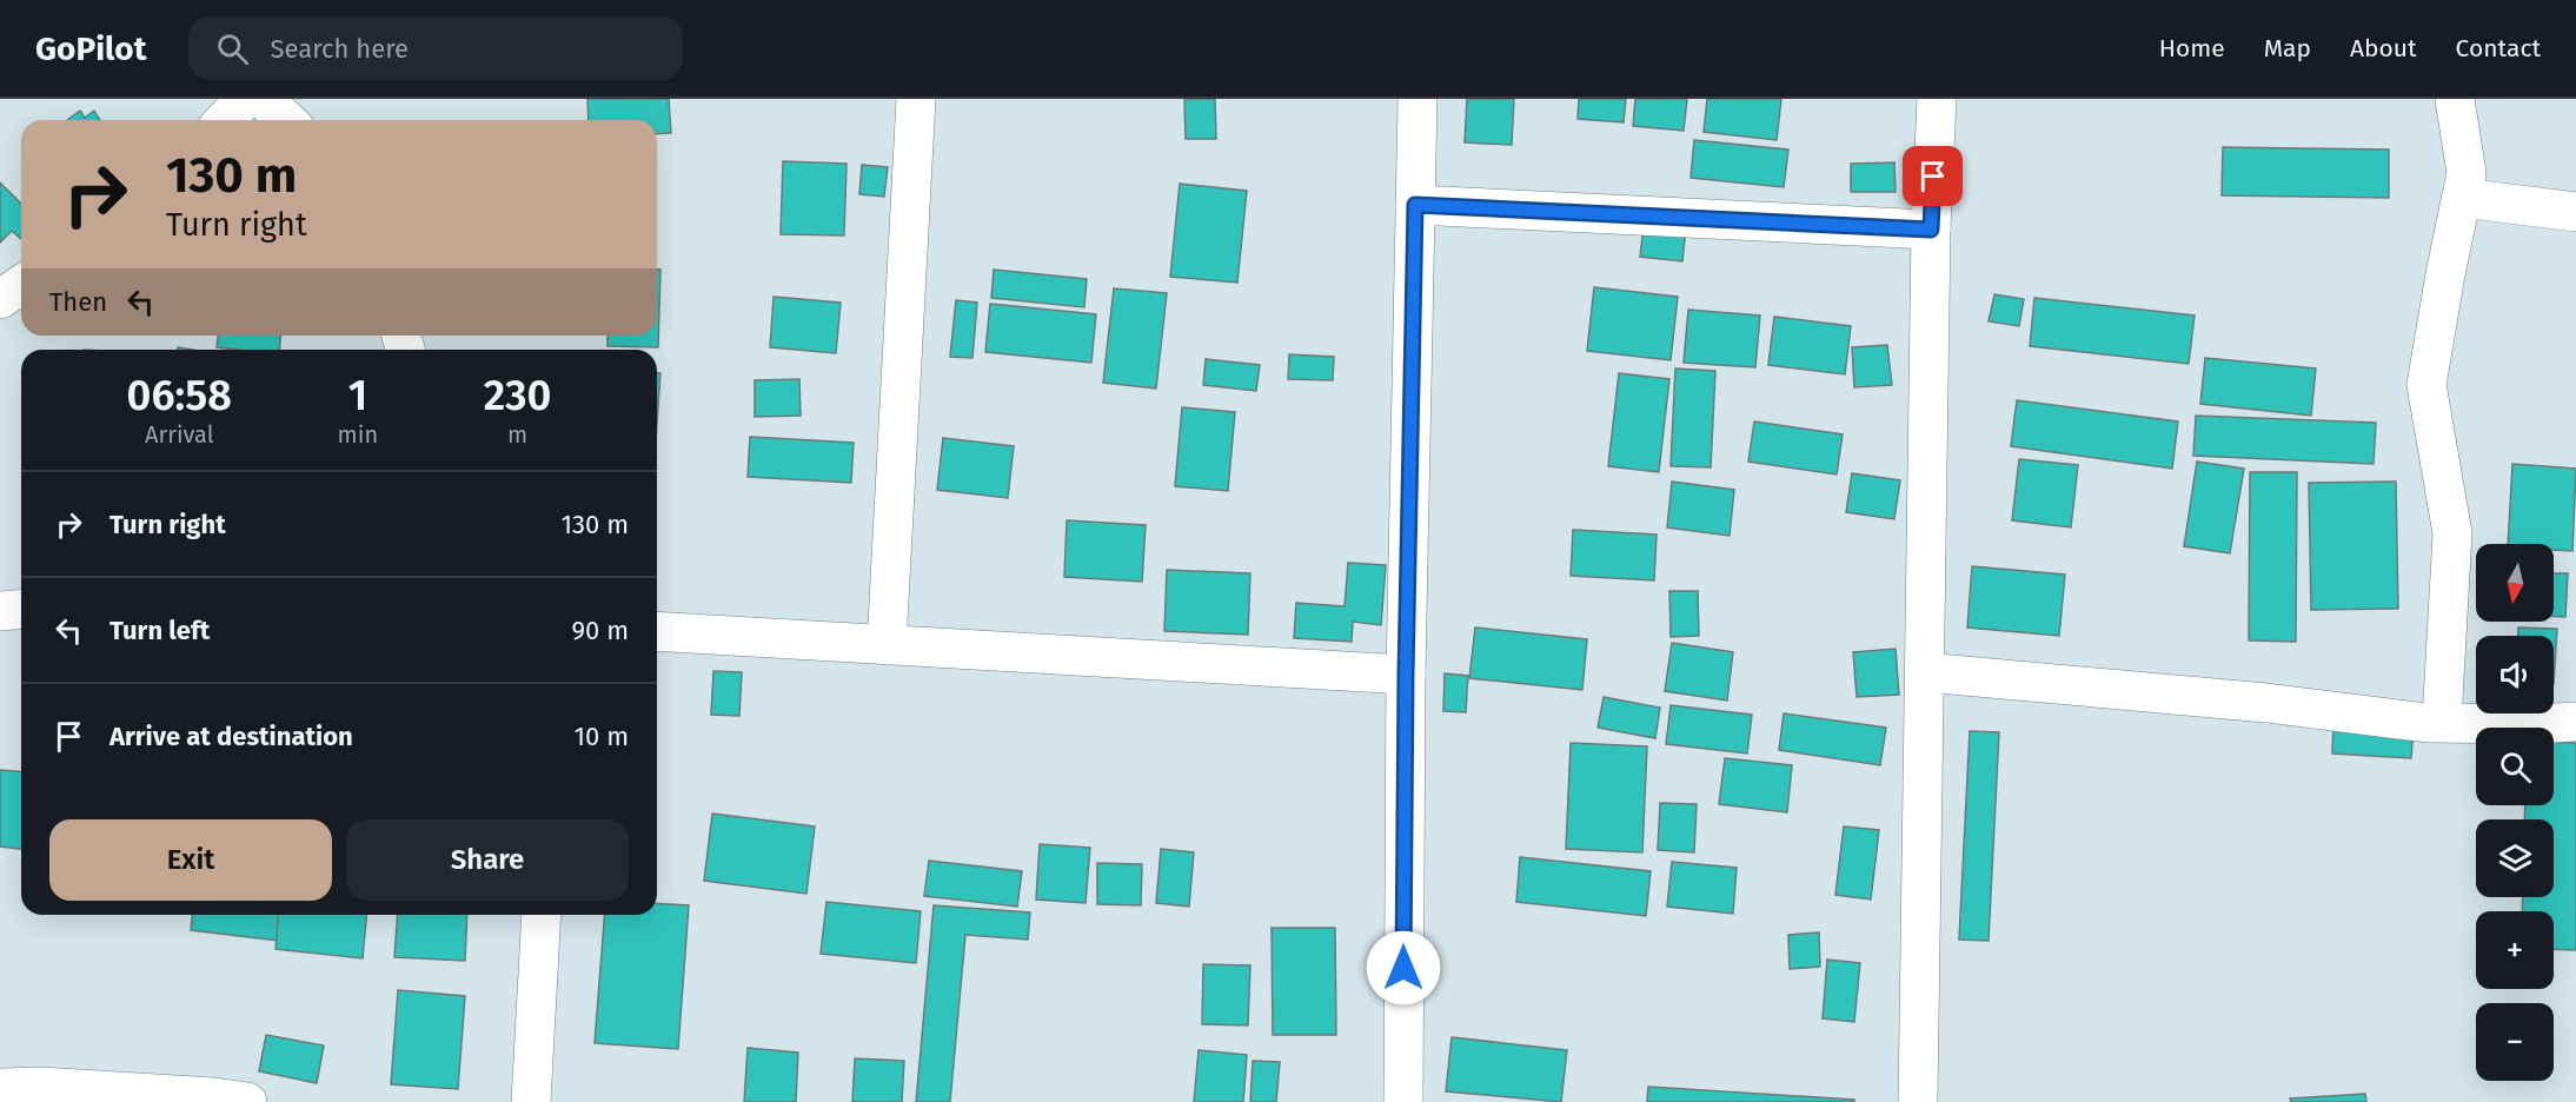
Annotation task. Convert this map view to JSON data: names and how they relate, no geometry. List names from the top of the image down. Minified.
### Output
{"north":"bottom","page":{"header":"GoPilot","search":"Search here","nav":["Home","Map","About","Contact"],"turn":["130 m","Turn right"],"then":"Then","eta":["06:58","Arrival","1","min","230","m"],"list":[{"name":"Turn right","value":"130 m"},{"name":"Turn left","value":"90 m"},{"name":"Arrive at destination","value":"10 m"}],"map_buttons":["+","−"],"buttons":["Exit","Share"]}}
